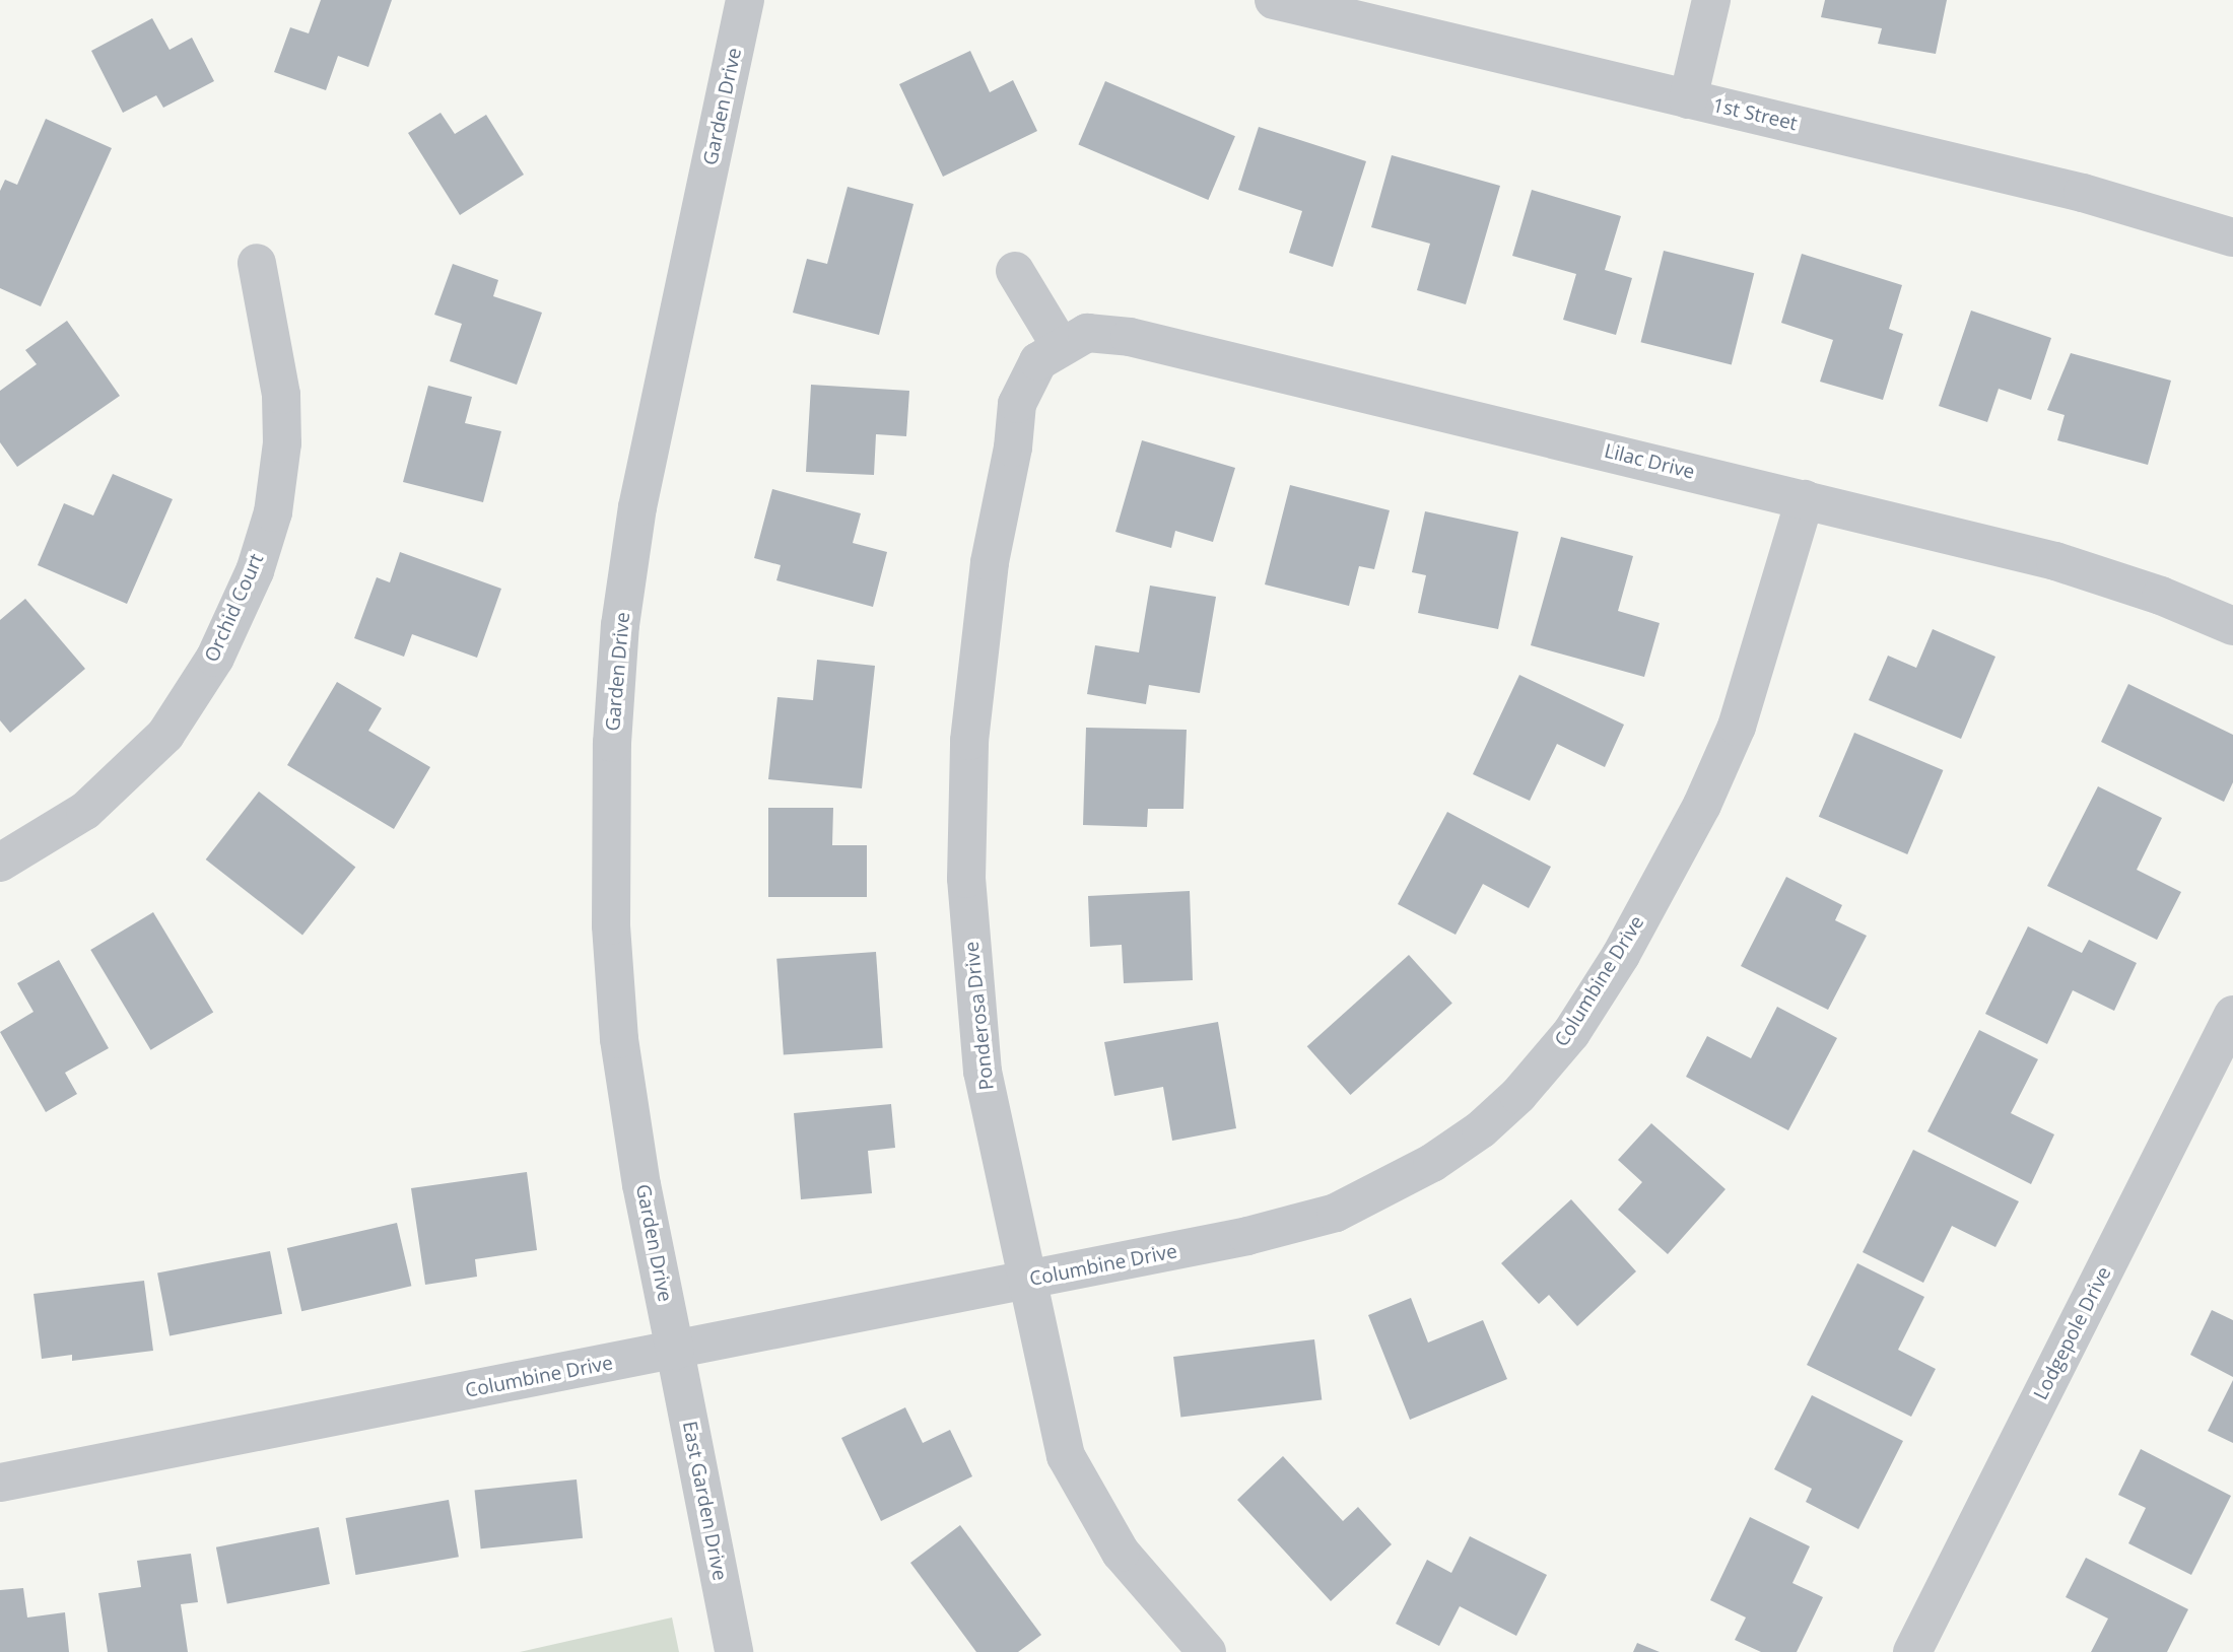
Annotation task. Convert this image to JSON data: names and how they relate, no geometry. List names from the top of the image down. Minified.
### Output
{"streets":{"street":["Garden Drive","1st Street","Lilac Drive","Orchid Court","Columbine Drive","Ponderosa Drive","Lodgepole Drive","East Garden Drive"]},"crossings":[["Garden Drive","Columbine Drive"],["Garden Drive","East Garden Drive"],["Lilac Drive","Columbine Drive"],["Lilac Drive","Ponderosa Drive"],["Columbine Drive","Ponderosa Drive"],["Columbine Drive","East Garden Drive"]]}
